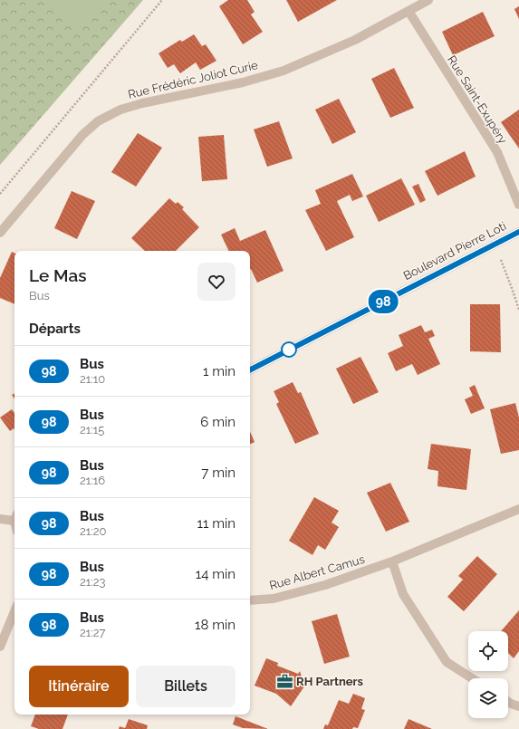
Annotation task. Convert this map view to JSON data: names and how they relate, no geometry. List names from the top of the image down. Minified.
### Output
{"streets":{"street":["Rue Frédéric Joliot Curie","Rue Saint-Exupéry","Boulevard Pierre Loti","Rue Albert Camus"]},"crossings":[["Rue Frédéric Joliot Curie","Rue Saint-Exupéry"]],"places":{"office":["RH Partners"]},"lines":["bus line 98"],"page":{"on_map":"98","heading":[["Le Mas","Bus"],"Départs"],"list":[{"mark":"98","name":"Bus","note":"21:10","value":"1 min"},{"mark":"98","name":"Bus","note":"21:15","value":"6 min"},{"mark":"98","name":"Bus","note":"21:16","value":"7 min"},{"mark":"98","name":"Bus","note":"21:20","value":"11 min"},{"mark":"98","name":"Bus","note":"21:23","value":"14 min"},{"mark":"98","name":"Bus","note":"21:27","value":"18 min"}],"buttons":["Itinéraire","Billets"]}}
